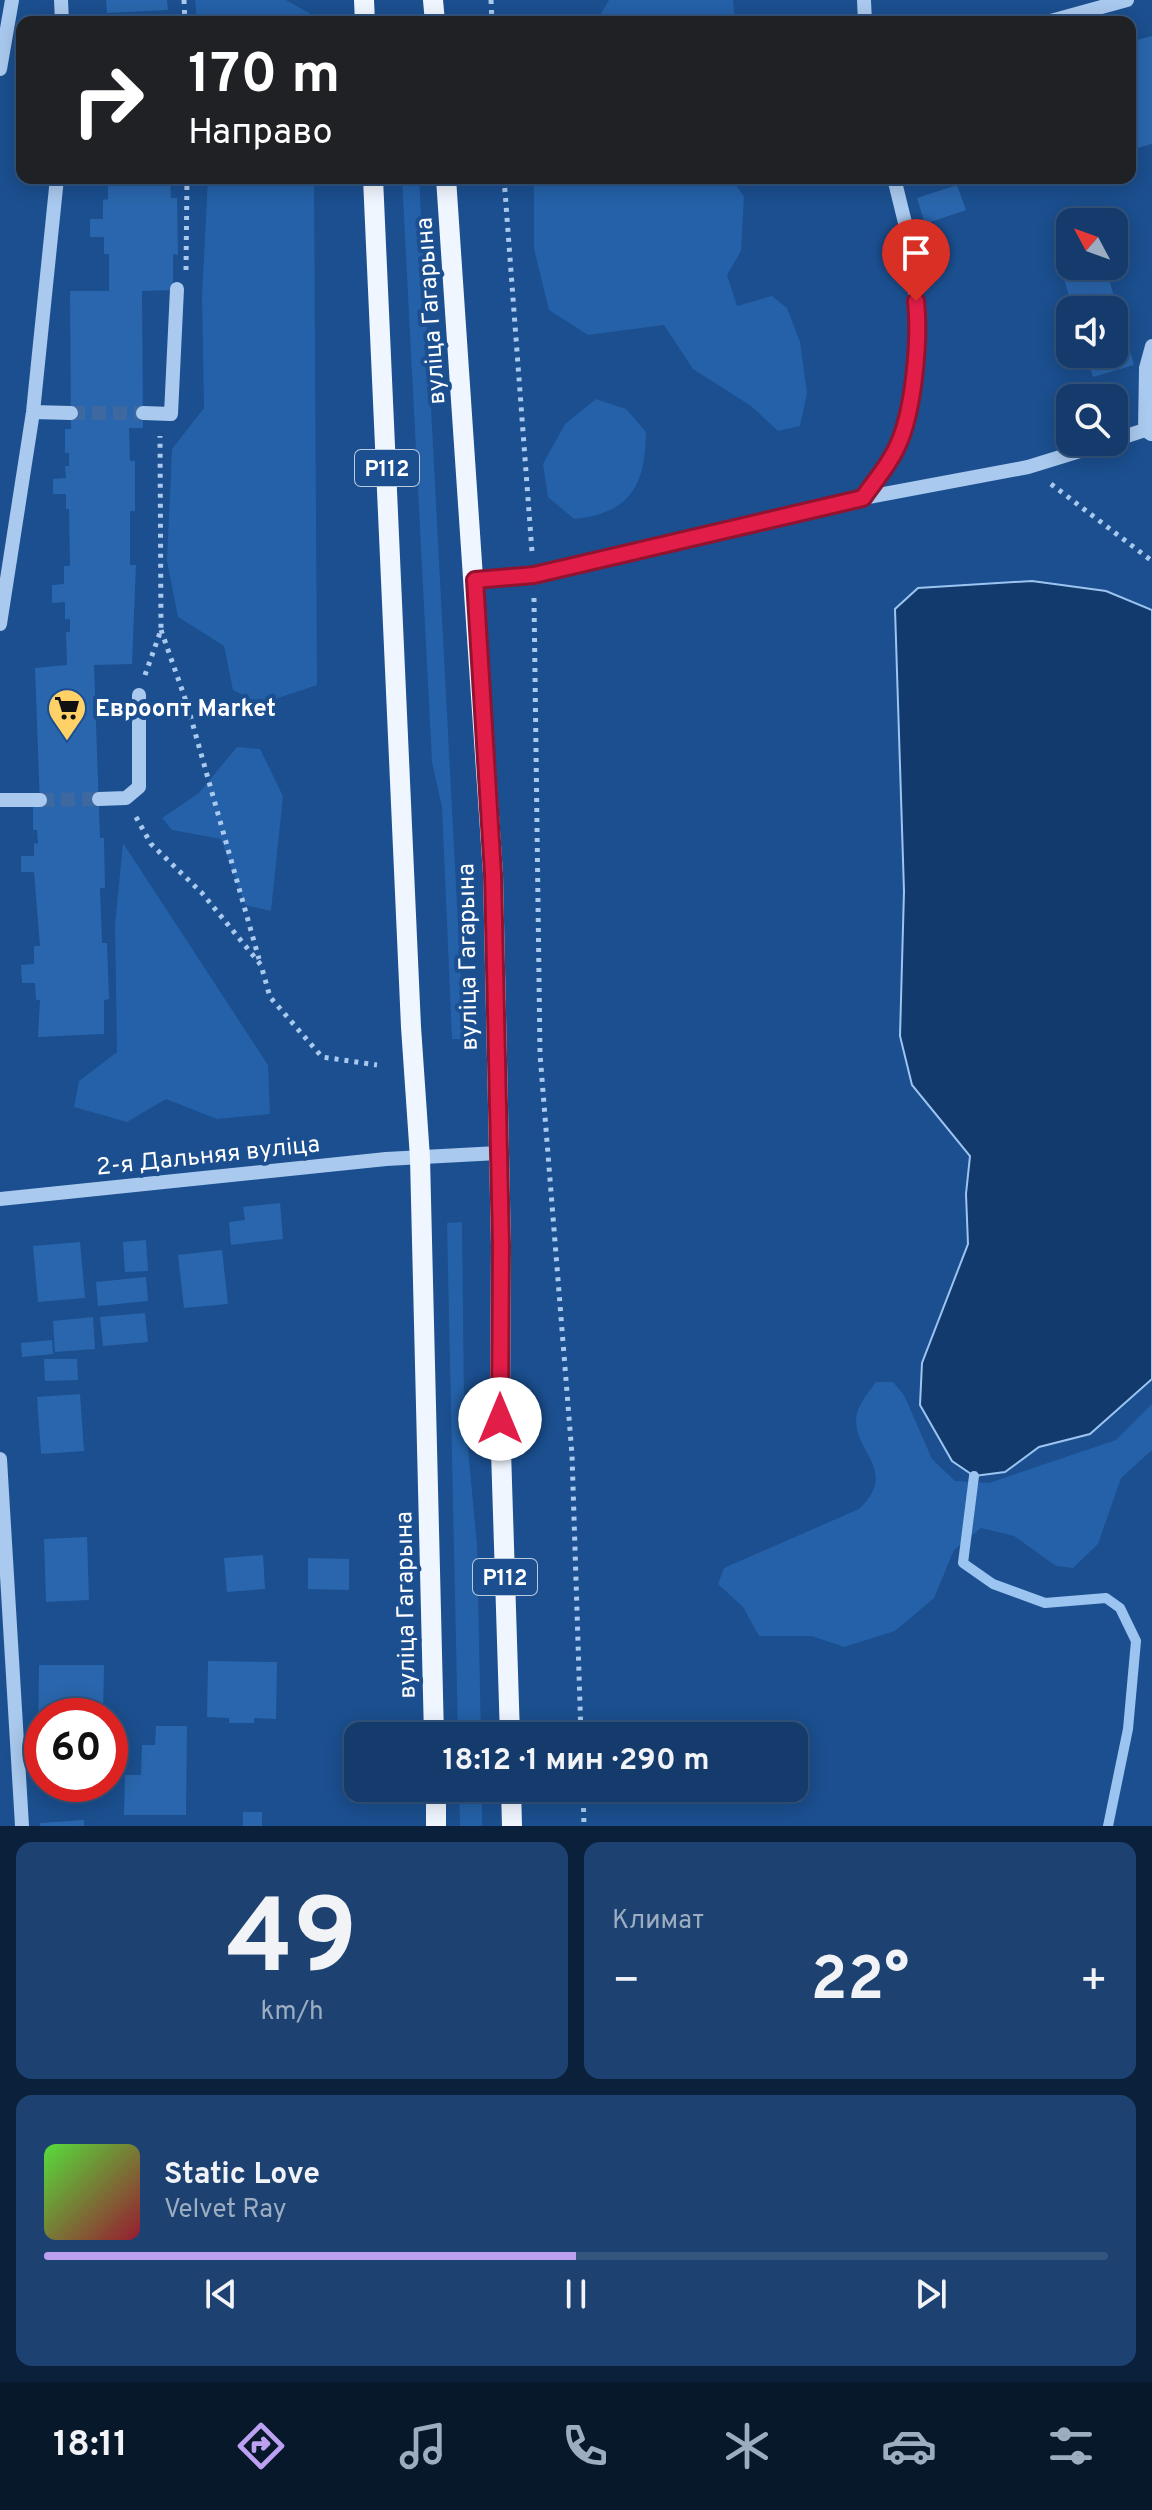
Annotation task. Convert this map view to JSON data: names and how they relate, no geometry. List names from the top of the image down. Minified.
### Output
{"streets":{"main road":["вуліца Гагарына","Р112"],"street":["2-я Дальняя вуліца"]},"crossings":[["вуліца Гагарына","2-я Дальняя вуліца"]],"places":{"supermarket":["Евроопт Market"]},"north":"top left","page":{"turn":["170 m","Направо"],"limit":"60","trip":"18:12 · 1 мин · 290 m","tile":[["49","km/h"],"Климат"],"heat":["−","22°","+"],"song":["Static Love","Velvet Ray"],"tabs":"18:11"}}
